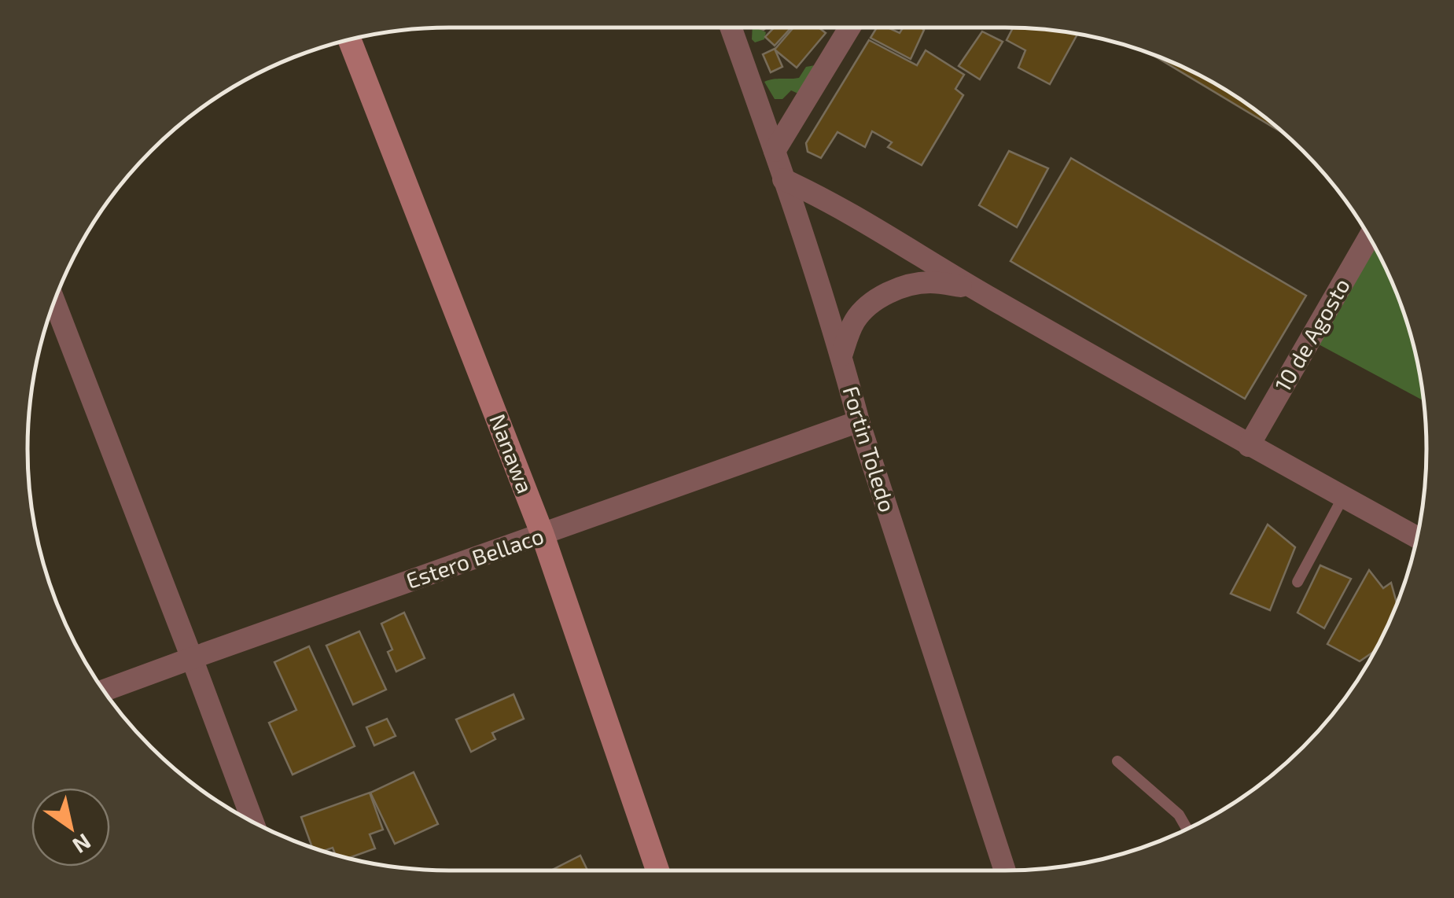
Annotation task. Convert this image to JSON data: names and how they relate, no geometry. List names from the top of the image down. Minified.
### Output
{"streets":{"street":["10 de Agosto","Fortin Toledo","Nanawa","Estero Bellaco"]},"crossings":[["Fortin Toledo","Estero Bellaco"],["Nanawa","Estero Bellaco"]],"north":"bottom right"}
